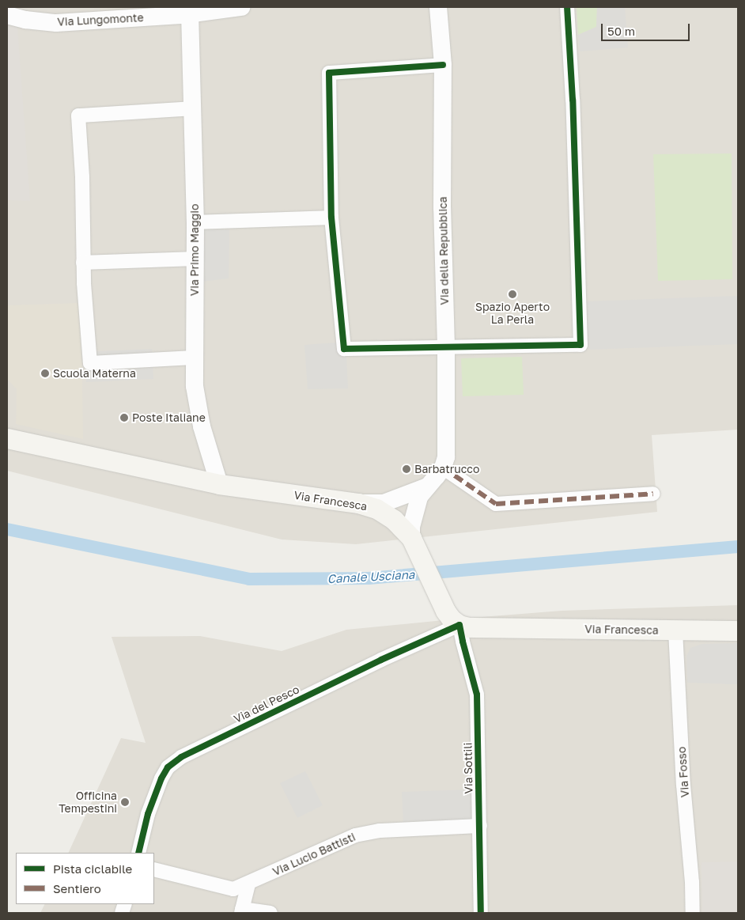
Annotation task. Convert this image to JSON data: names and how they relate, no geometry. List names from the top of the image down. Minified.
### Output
{"streets":{"main road":["Via Francesca"],"street":["Via Lungomonte","Via Primo Maggio","Via della Repubblica","Via del Pesco","Via Sottili","Via Fosso","Via Lucio Battisti"]},"crossings":[["Via Lungomonte","Via Primo Maggio"],["Via Primo Maggio","Via Francesca"],["Via Francesca","Via del Pesco"],["Via Francesca","Via Sottili"],["Via Francesca","Via Fosso"],["Via del Pesco","Via Sottili"],["Via Sottili","Via Lucio Battisti"]],"water":["Canale Usciana"],"places":["Spazio Aperto La Perla","Scuola Materna","Poste Italiane","Barbatrucco","Officina Tempestini"],"legend":["Pista ciclabile","Sentiero"],"scale_bar":"50 m"}
